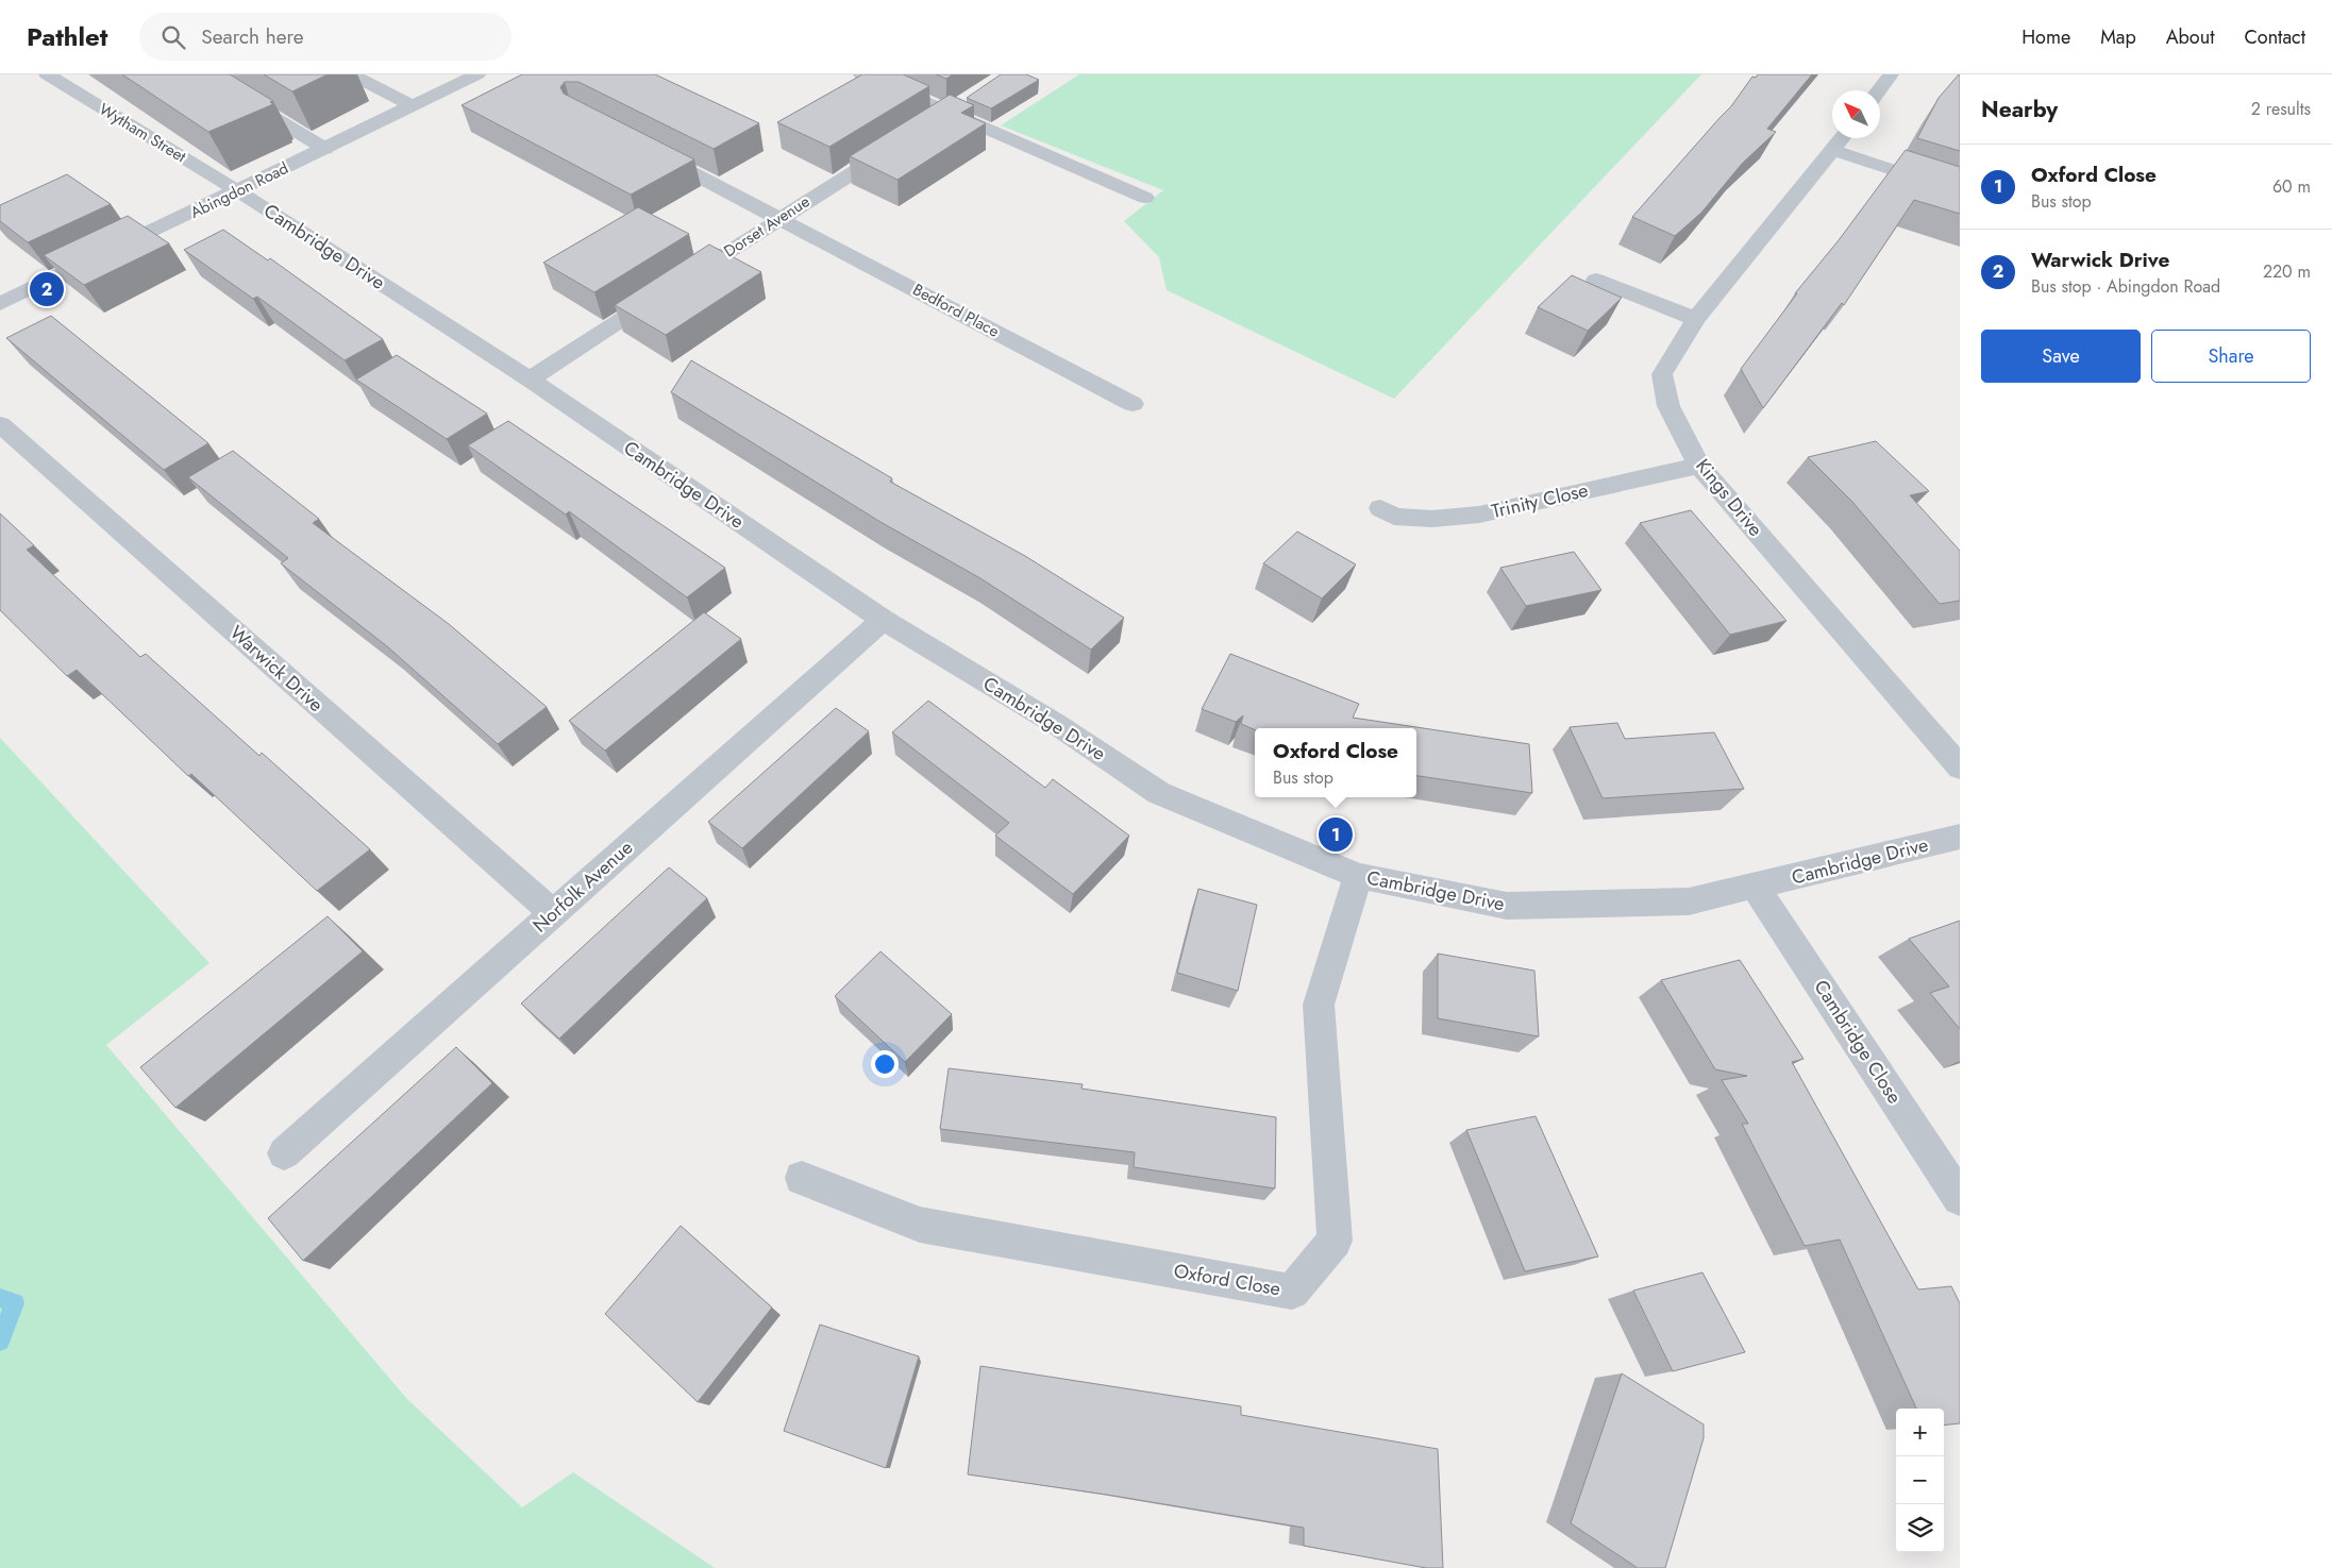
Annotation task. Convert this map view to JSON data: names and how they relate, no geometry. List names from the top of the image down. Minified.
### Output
{"streets":{"street":["Wytham Street","Abingdon Road","Dorset Avenue","Cambridge Drive","Bedford Place","Kings Drive","Trinity Close","Warwick Drive","Norfolk Avenue","Cambridge Close","Oxford Close"]},"crossings":[["Wytham Street","Abingdon Road"],["Wytham Street","Cambridge Drive"],["Abingdon Road","Cambridge Drive"],["Dorset Avenue","Cambridge Drive"],["Dorset Avenue","Bedford Place"],["Cambridge Drive","Norfolk Avenue"],["Cambridge Drive","Cambridge Close"],["Cambridge Drive","Oxford Close"],["Kings Drive","Trinity Close"],["Warwick Drive","Norfolk Avenue"]],"north":"top left","page":{"header":"Pathlet","search":"Search here","nav":["Home","Map","About","Contact"],"heading":["Nearby","2 results"],"list":[{"mark":"1","name":"Oxford Close","note":"Bus stop","value":"60 m"},{"mark":"2","name":"Warwick Drive","note":"Bus stop · Abingdon Road","value":"220 m"}],"pins":["2","1"],"buttons":["Save","Share"],"popup":["Oxford Close","Bus stop"],"map_buttons":["+","−"]}}
